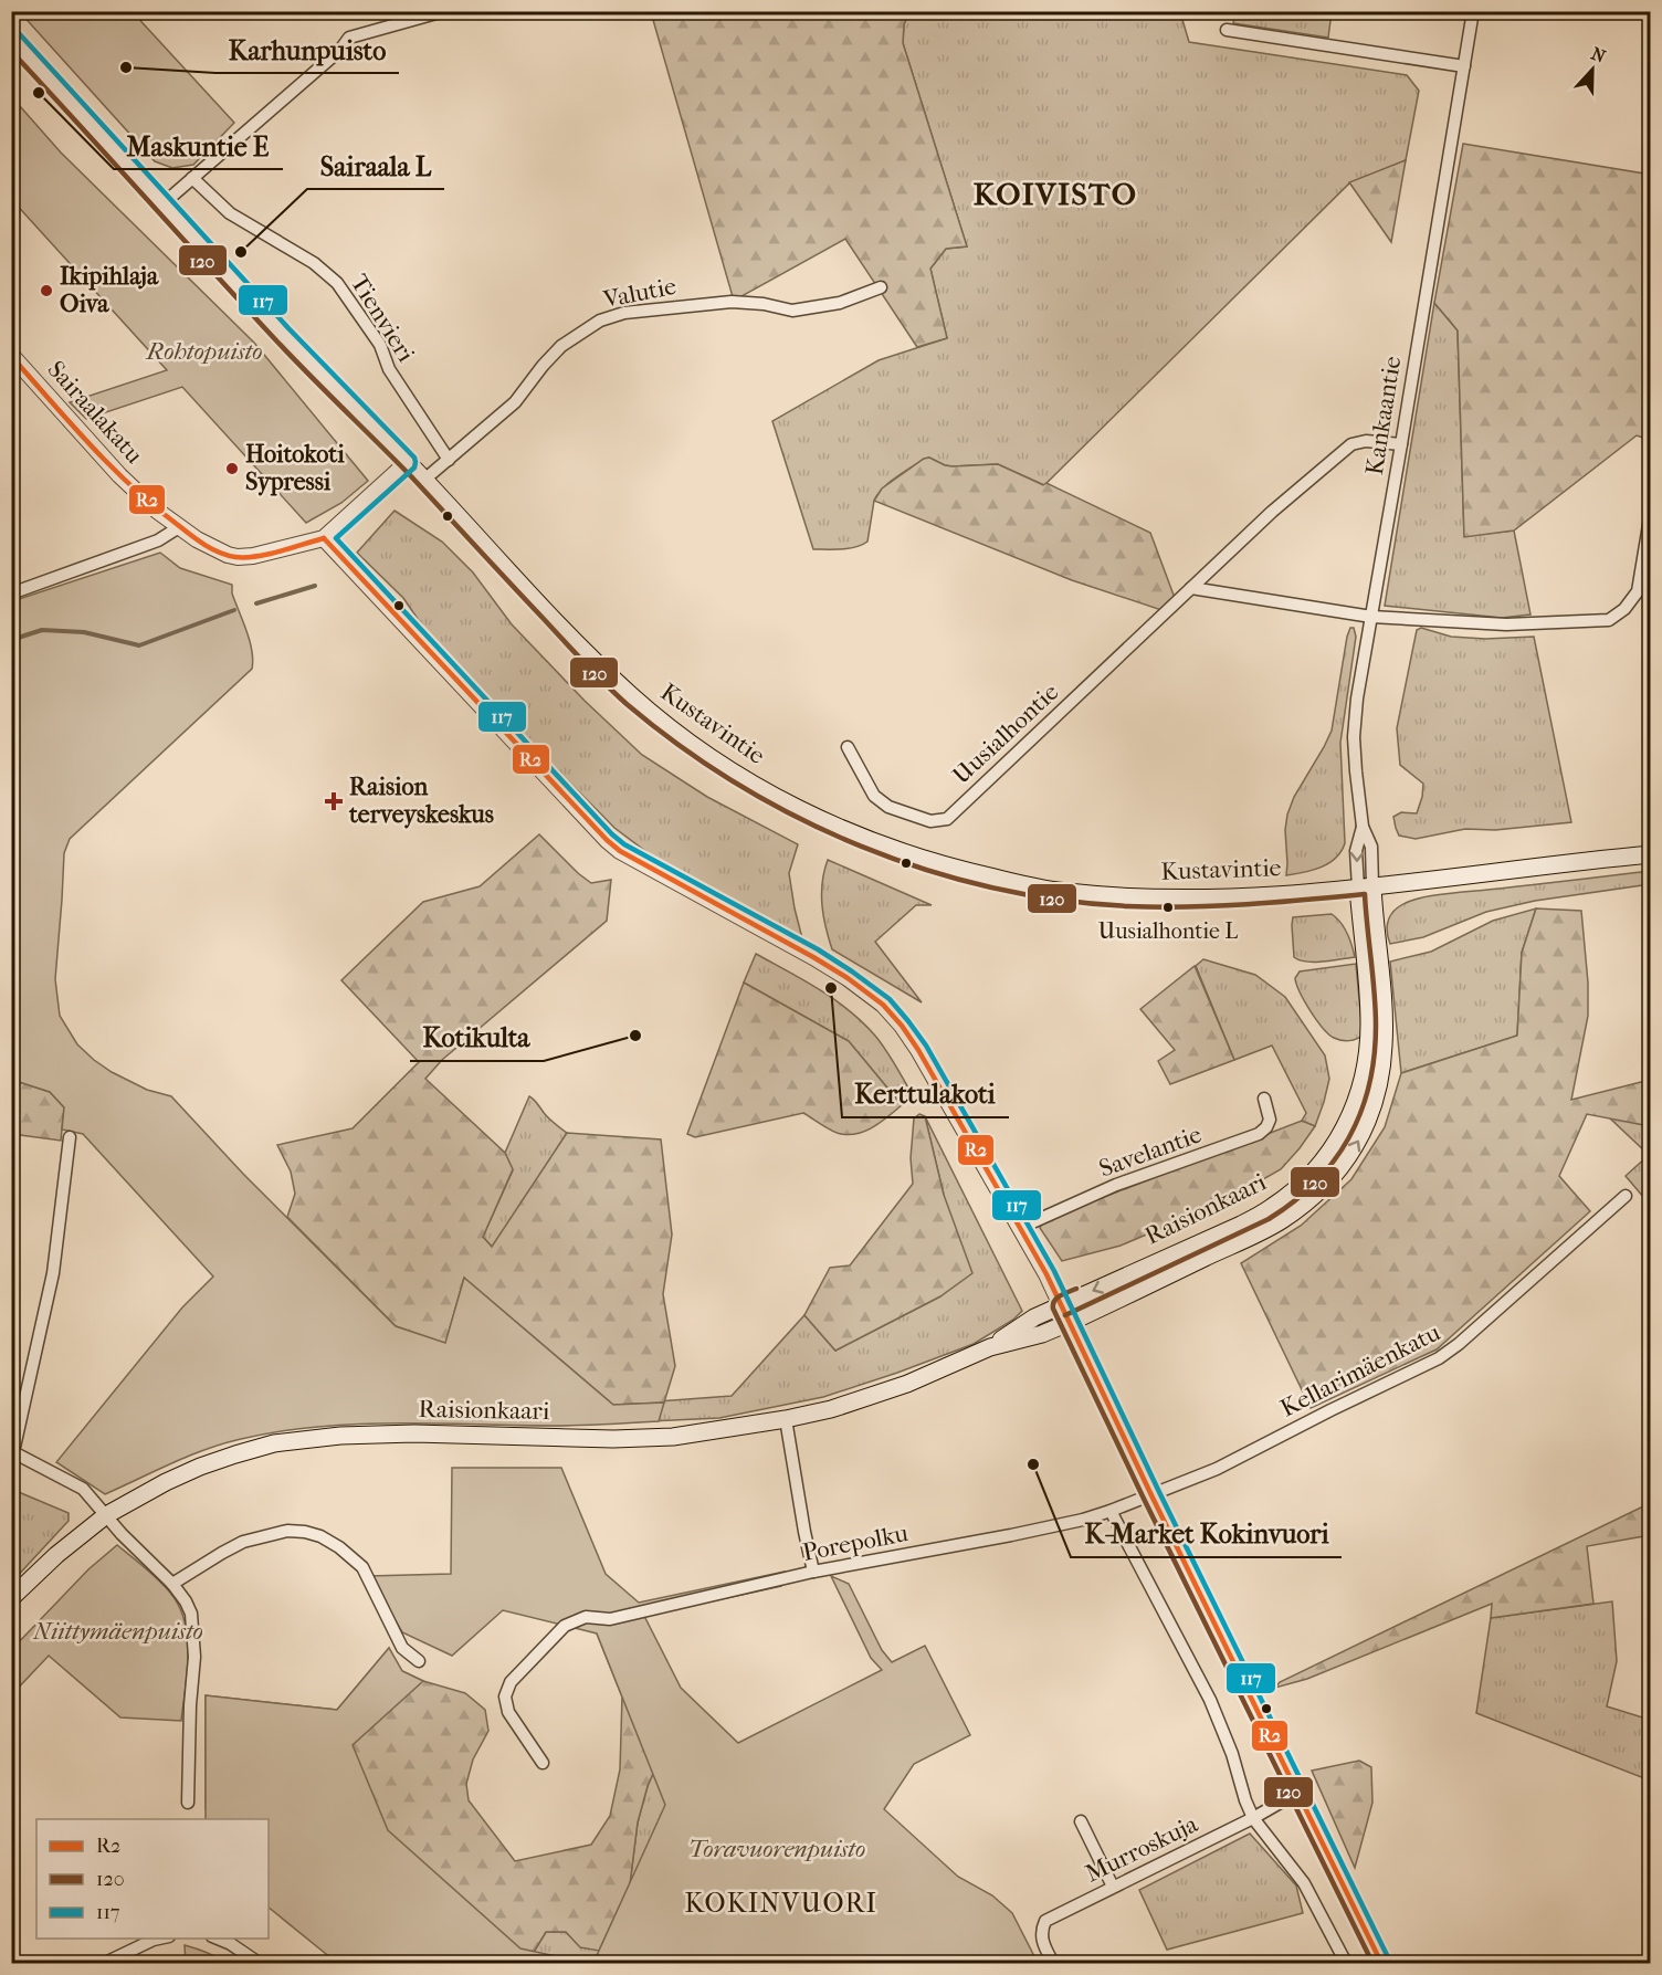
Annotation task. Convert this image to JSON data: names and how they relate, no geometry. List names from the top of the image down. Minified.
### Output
{"streets":{"main road":["Kustavintie","Raisionkaari"],"street":["Valutie","Tienvieri","Sairaalakatu","Kankaantie","Uusialhontie","Savelantie","Kellarimäenkatu","Porepolku","Murroskuja"]},"crossings":[["Valutie","Tienvieri"],["Valutie","Kustavintie"],["Sairaalakatu","Kustavintie"],["Kankaantie","Kustavintie"],["Kankaantie","Uusialhontie"],["Kankaantie","Raisionkaari"],["Kustavintie","Raisionkaari"],["Kellarimäenkatu","Porepolku"]],"districts":["KOIVISTO","KOKINVUORI"],"parks":["Rohtopuisto","Niittymäenpuisto","Toravuorenpuisto"],"places":{"other":["Karhunpuisto","Maskuntie E","Sairaala L","Ikipihlaja Oiva","Hoitokoti Sypressi","Uusialhontie L","Kerttulakoti","Kotikulta","K-Market Kokinvuori"],"health":["Raision terveyskeskus"]},"lines":["transit line 117","transit line 120","transit line R2"],"legend":["R2","120","117"],"north":"top"}
